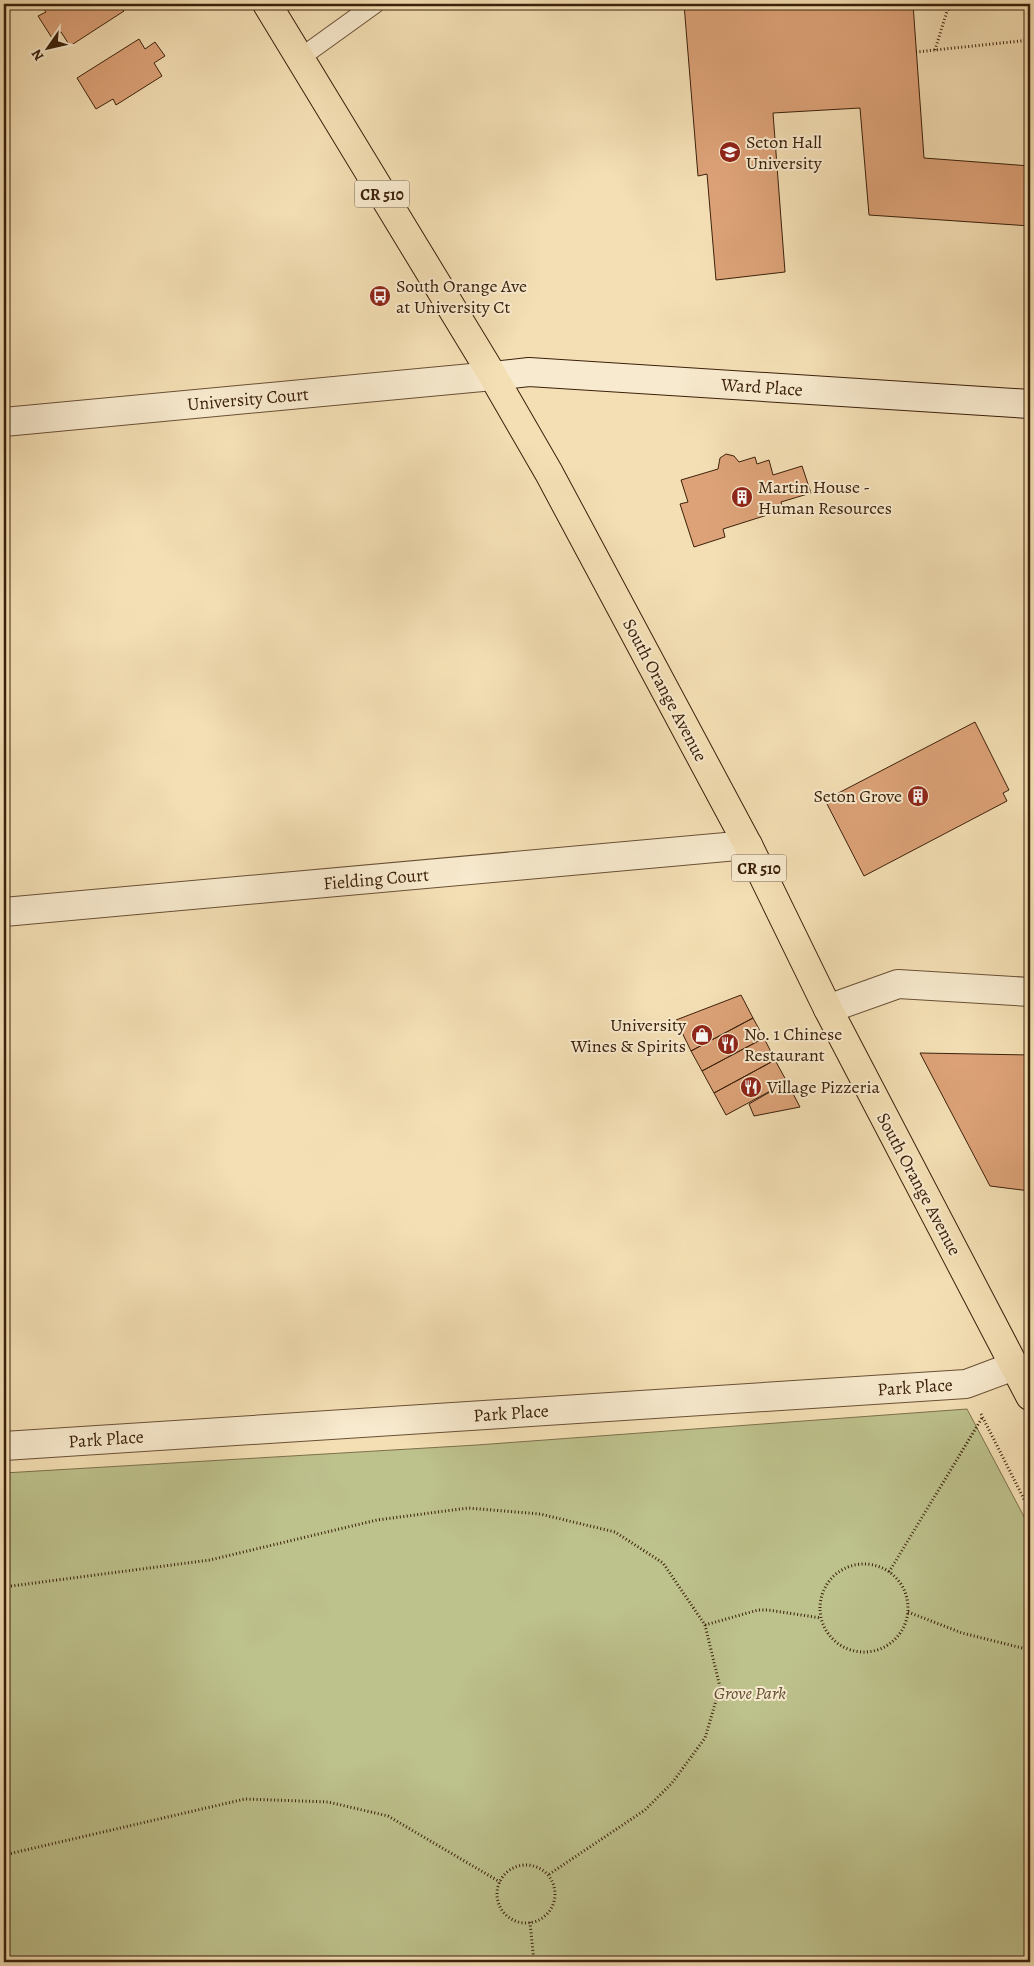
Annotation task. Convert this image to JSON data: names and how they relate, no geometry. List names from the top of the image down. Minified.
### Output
{"streets":{"main road":["CR 510","South Orange Avenue"],"street":["Ward Place","University Court","Fielding Court","Park Place"]},"crossings":[["Ward Place","University Court"],["Ward Place","South Orange Avenue"],["University Court","South Orange Avenue"],["South Orange Avenue","Fielding Court"],["South Orange Avenue","Park Place"]],"parks":["Grove Park"],"places":{"school or university":["Seton Hall University"],"bus stop":["South Orange Ave at University Ct"],"building":["Martin House - Human Resources","Seton Grove"],"shop":["University Wines & Spirits"],"restaurant":["No. 1 Chinese Restaurant","Village Pizzeria"]},"north":"bottom left"}
